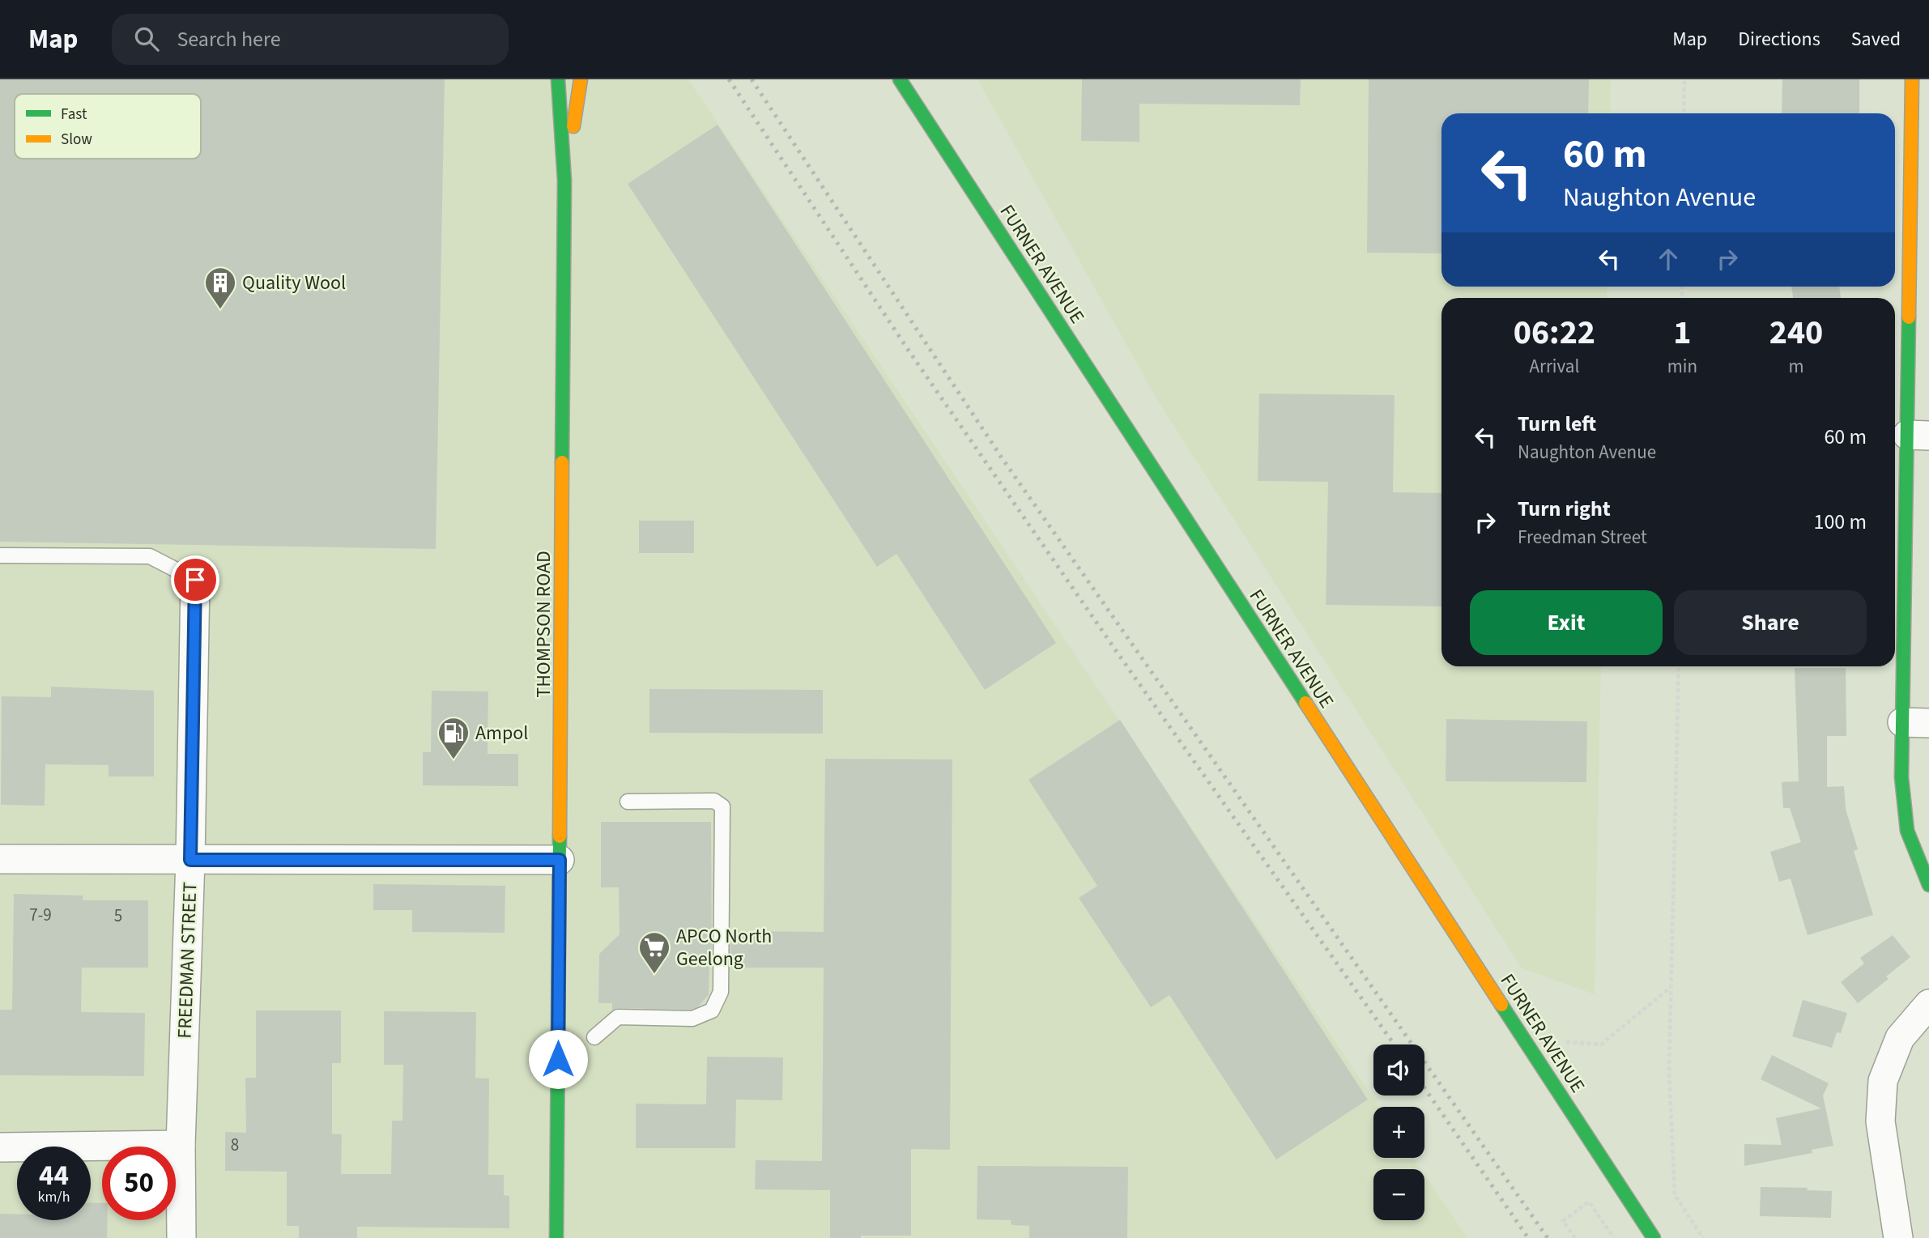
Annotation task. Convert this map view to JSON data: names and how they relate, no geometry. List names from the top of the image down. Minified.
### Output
{"streets":{"street":["FURNER AVENUE","THOMPSON ROAD","FREEDMAN STREET"]},"places":{"building":["Quality Wool"],"fuel station":["Ampol"],"supermarket":["APCO North Geelong"]},"house_numbers":["7-9","5","8"],"legend":["Fast","Slow"],"page":{"header":"Map","search":"Search here","nav":["Map","Directions","Saved"],"turn":["60 m","Naughton Avenue"],"eta":["06:22","Arrival","1","min","240","m"],"list":[{"name":"Turn left","note":"Naughton Avenue","value":"60 m"},{"name":"Turn right","note":"Freedman Street","value":"100 m"}],"buttons":["Exit","Share"],"map_buttons":["+","−"],"speed":"44 km/h","limit":"50"}}
